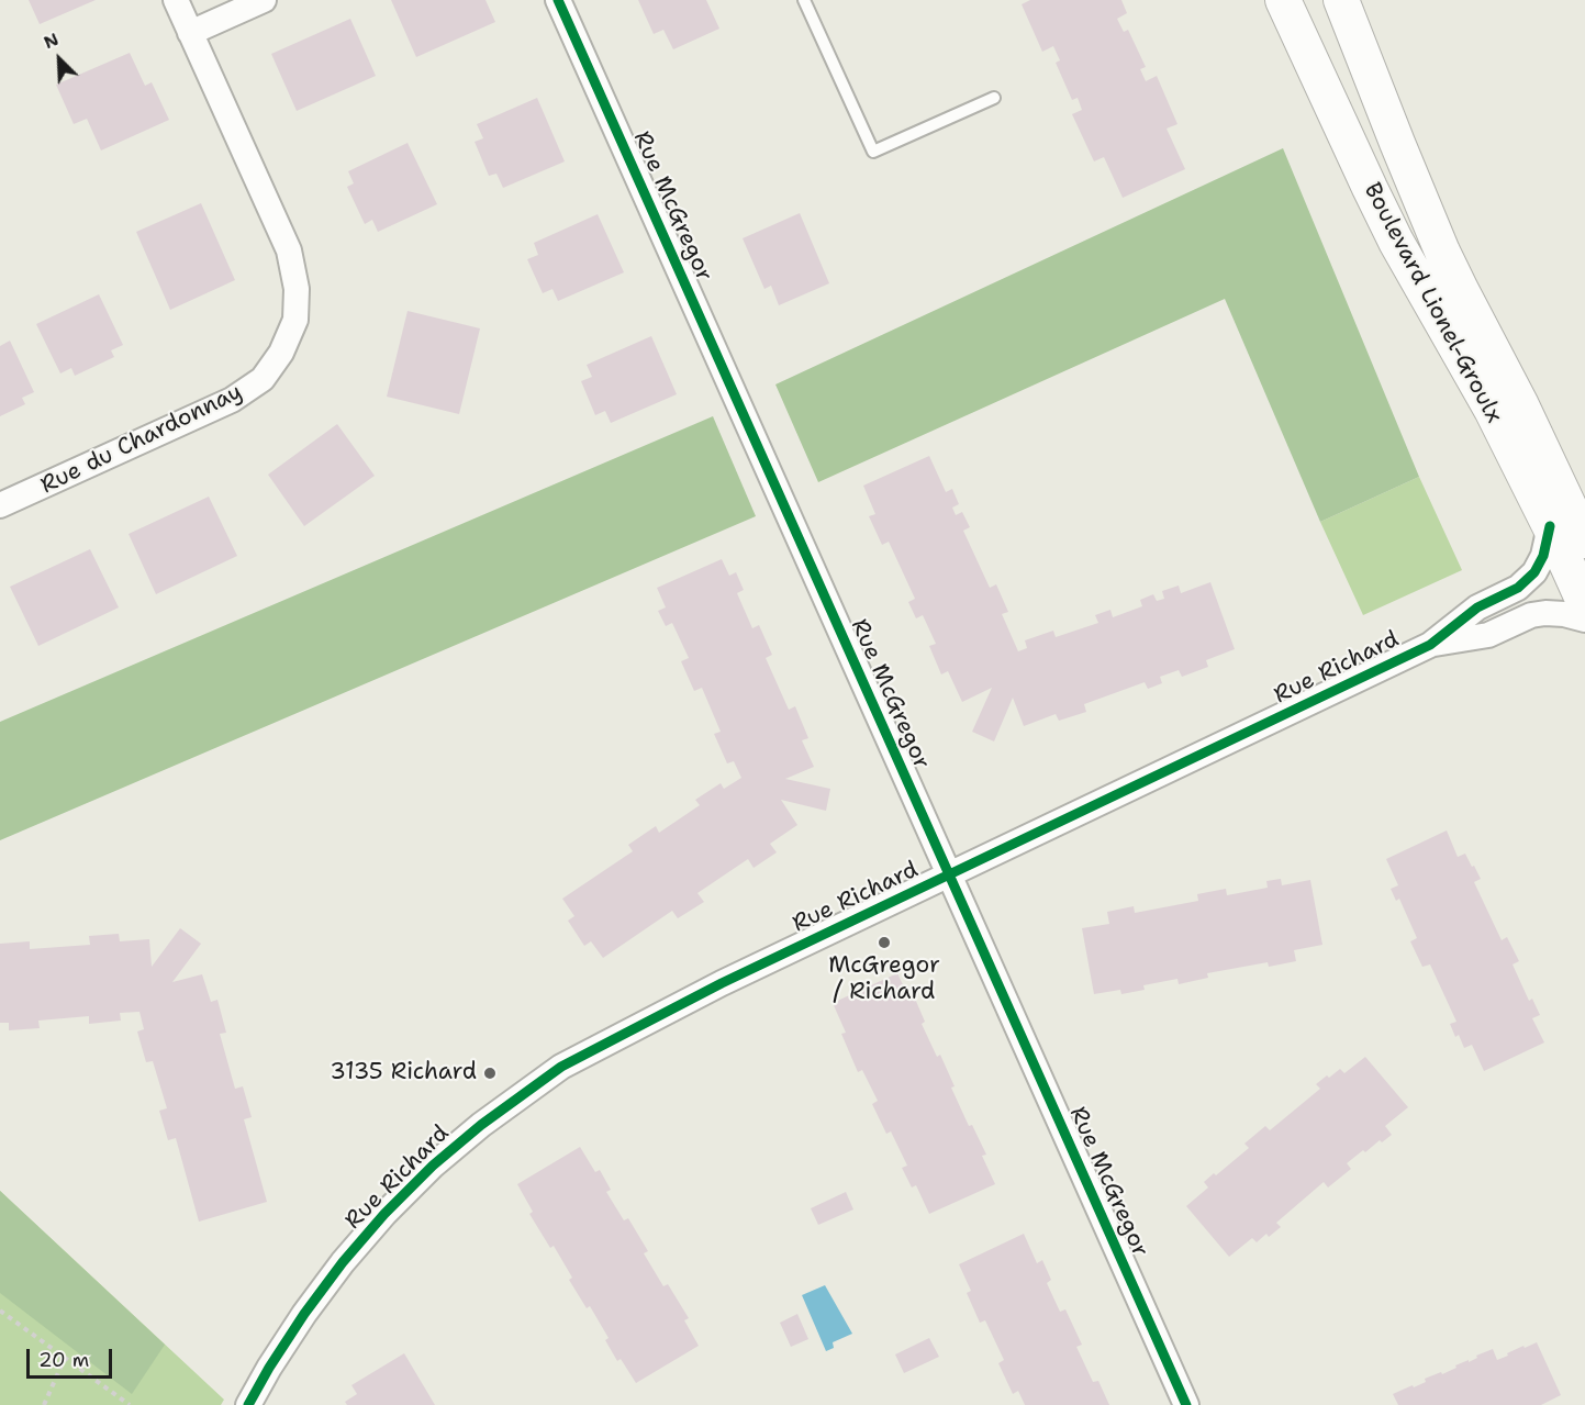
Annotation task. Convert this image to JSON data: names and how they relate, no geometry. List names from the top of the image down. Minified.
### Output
{"streets":{"main road":["Boulevard Lionel-Groulx"],"street":["Rue McGregor","Rue du Chardonnay","Rue Richard"]},"crossings":[["Rue McGregor","Rue Richard"],["Boulevard Lionel-Groulx","Rue Richard"]],"places":["McGregor / Richard","3135 Richard"],"scale_bar":"20 m","north":"top left"}
